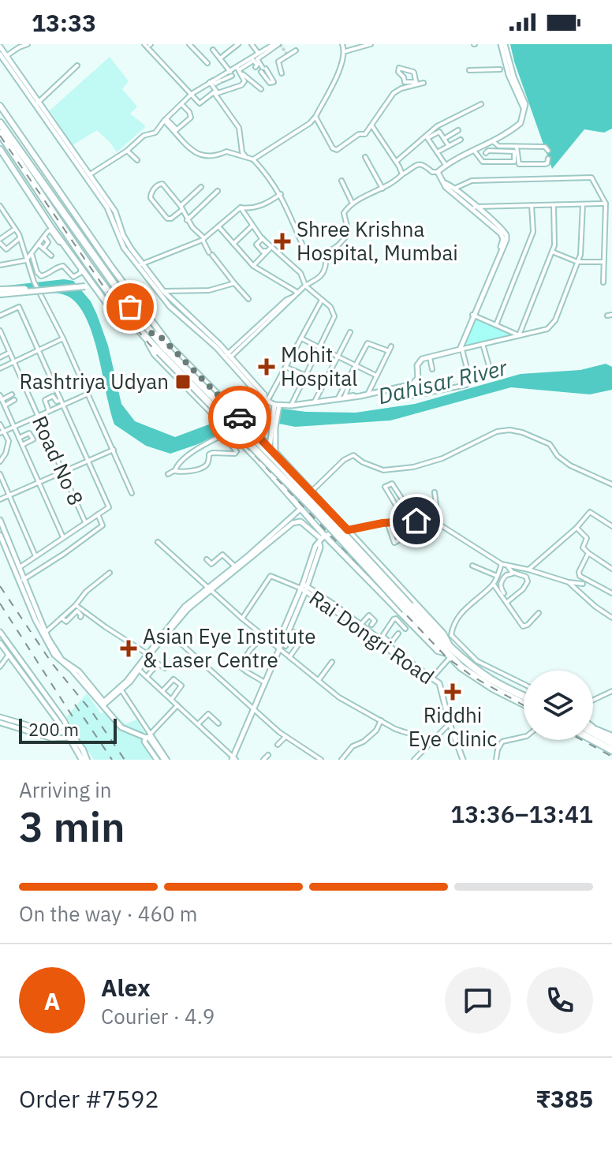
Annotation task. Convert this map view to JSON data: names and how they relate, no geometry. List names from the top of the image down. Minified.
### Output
{"streets":{"street":["Road No 8","Rai Dongri Road"]},"water":["Dahisar River"],"places":{"health":["Shree Krishna Hospital, Mumbai","Mohit Hospital","Asian Eye Institute & Laser Centre","Riddhi Eye Clinic"],"transit":["Rashtriya Udyan"]},"scale_bar":"200 m","page":{"status":"13:33","scale":"200 m","heading":["3 min","Arriving in","13:36–13:41"],"panel":["Alex","Courier · 4.9","Order #7592","₹385"],"bar":"On the way · 460 m","round":"A"}}
